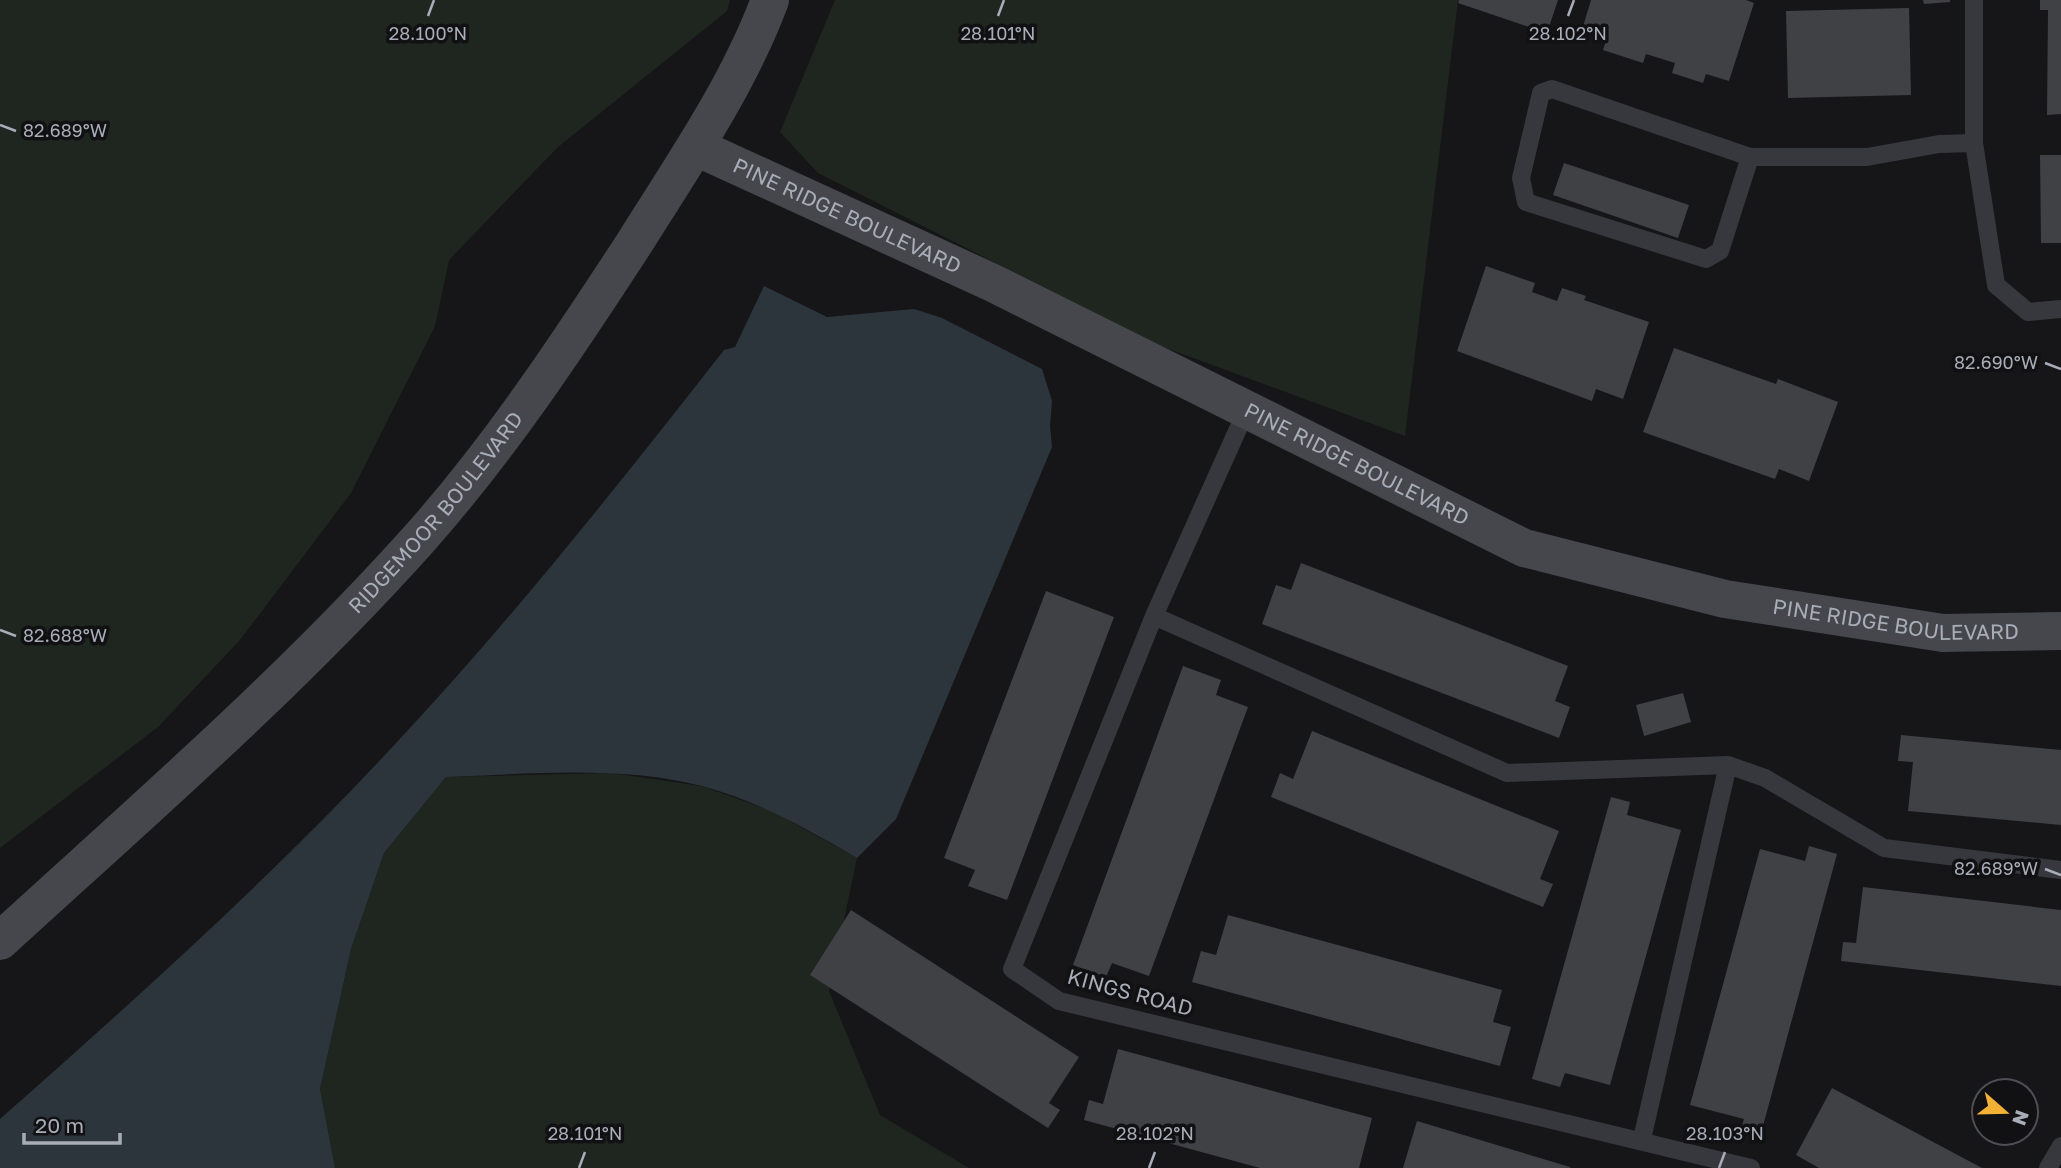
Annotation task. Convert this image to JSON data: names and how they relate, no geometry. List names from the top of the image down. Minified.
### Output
{"streets":{"street":["PINE RIDGE BOULEVARD","RIDGEMOOR BOULEVARD"],"lane":["KINGS ROAD"]},"crossings":[["PINE RIDGE BOULEVARD","RIDGEMOOR BOULEVARD"],["PINE RIDGE BOULEVARD","KINGS ROAD"]],"scale_bar":"20 m","north":"right","coordinates":["28.100°N","28.101°N","28.102°N","82.689°W","82.690°W","82.688°W","28.103°N"]}
